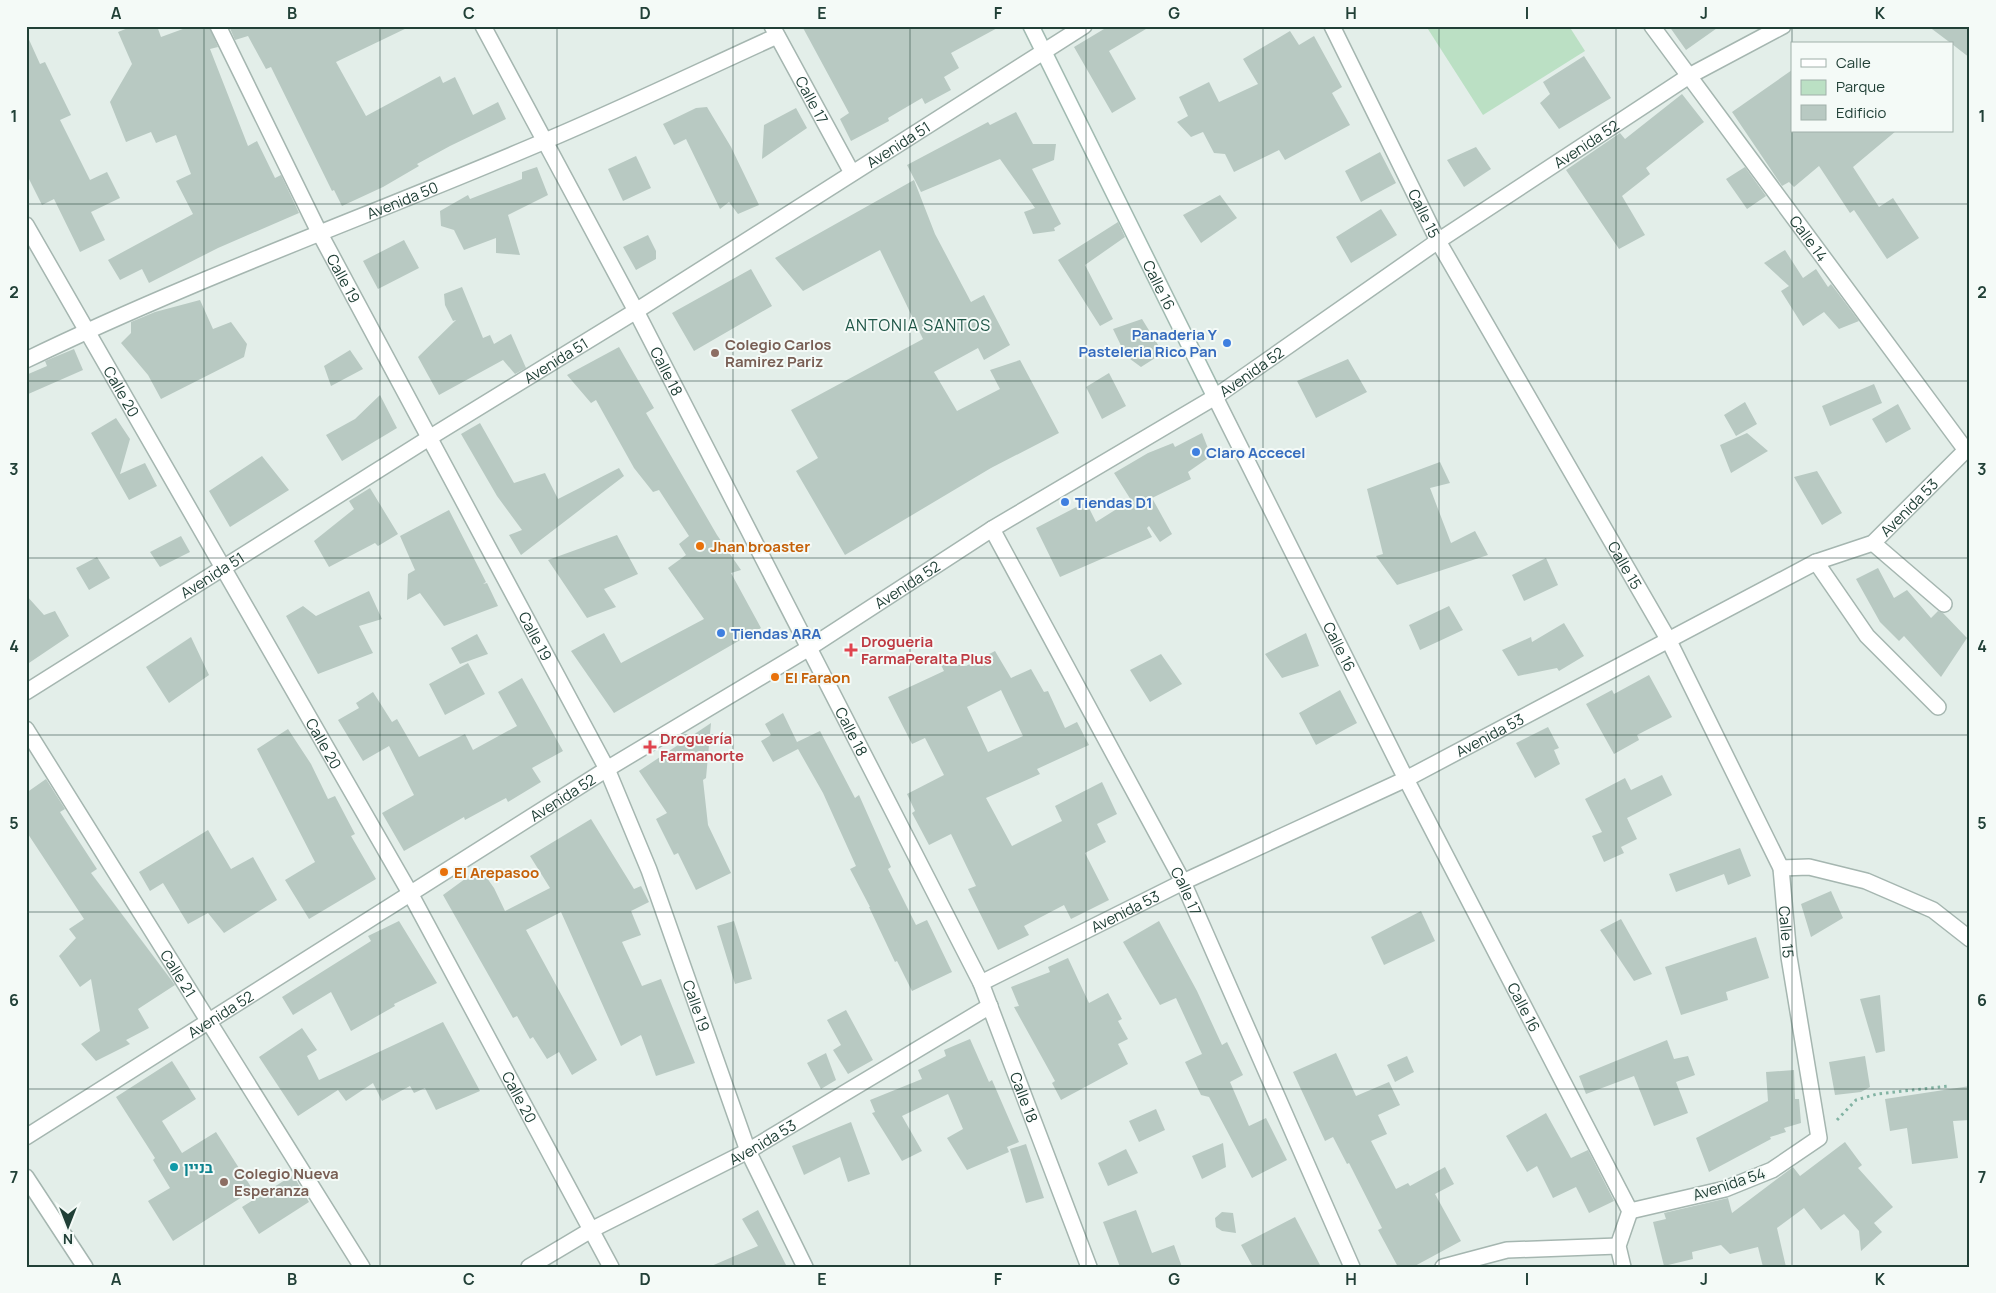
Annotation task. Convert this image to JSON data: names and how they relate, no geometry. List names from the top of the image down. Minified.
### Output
{"streets":{"street":["Calle 17","Avenida 51","Avenida 52","Avenida 50","Calle 15","Calle 14","Calle 19","Calle 16","Calle 18","Calle 20","Avenida 53","Calle 21","Avenida 54"]},"crossings":[["Calle 17","Avenida 51"],["Calle 17","Avenida 52"],["Calle 17","Avenida 50"],["Calle 17","Avenida 53"],["Avenida 51","Calle 19"],["Avenida 51","Calle 16"],["Avenida 51","Calle 18"],["Avenida 51","Calle 20"],["Avenida 52","Calle 15"],["Avenida 52","Calle 14"],["Avenida 52","Calle 19"],["Avenida 52","Calle 16"],["Avenida 52","Calle 18"],["Avenida 52","Calle 20"],["Avenida 52","Calle 21"],["Avenida 50","Calle 19"],["Avenida 50","Calle 18"],["Avenida 50","Calle 20"],["Calle 15","Avenida 53"],["Calle 15","Avenida 54"],["Calle 14","Avenida 53"],["Calle 19","Avenida 53"],["Calle 16","Avenida 53"],["Calle 16","Avenida 54"],["Calle 18","Avenida 53"],["Calle 20","Avenida 53"]],"districts":["ANTONIA SANTOS"],"places":{"other":["Panaderia Y Pasteleria Rico Pan","Colegio Carlos Ramirez Pariz","Claro Accecel","Tiendas D1","Jhan broaster","Tiendas ARA","El Faraon","El Arepasoo","בניין","Colegio Nueva Esperanza"],"health":["Drogueria FarmaPeralta Plus","Droguería Farmanorte"]},"legend":["Calle","Parque","Edificio"],"north":"bottom","grid":{"columns":["A","B","C","D","E","F","G","H","I","J","K"],"rows":["1","2","3","4","5","6","7"]}}
